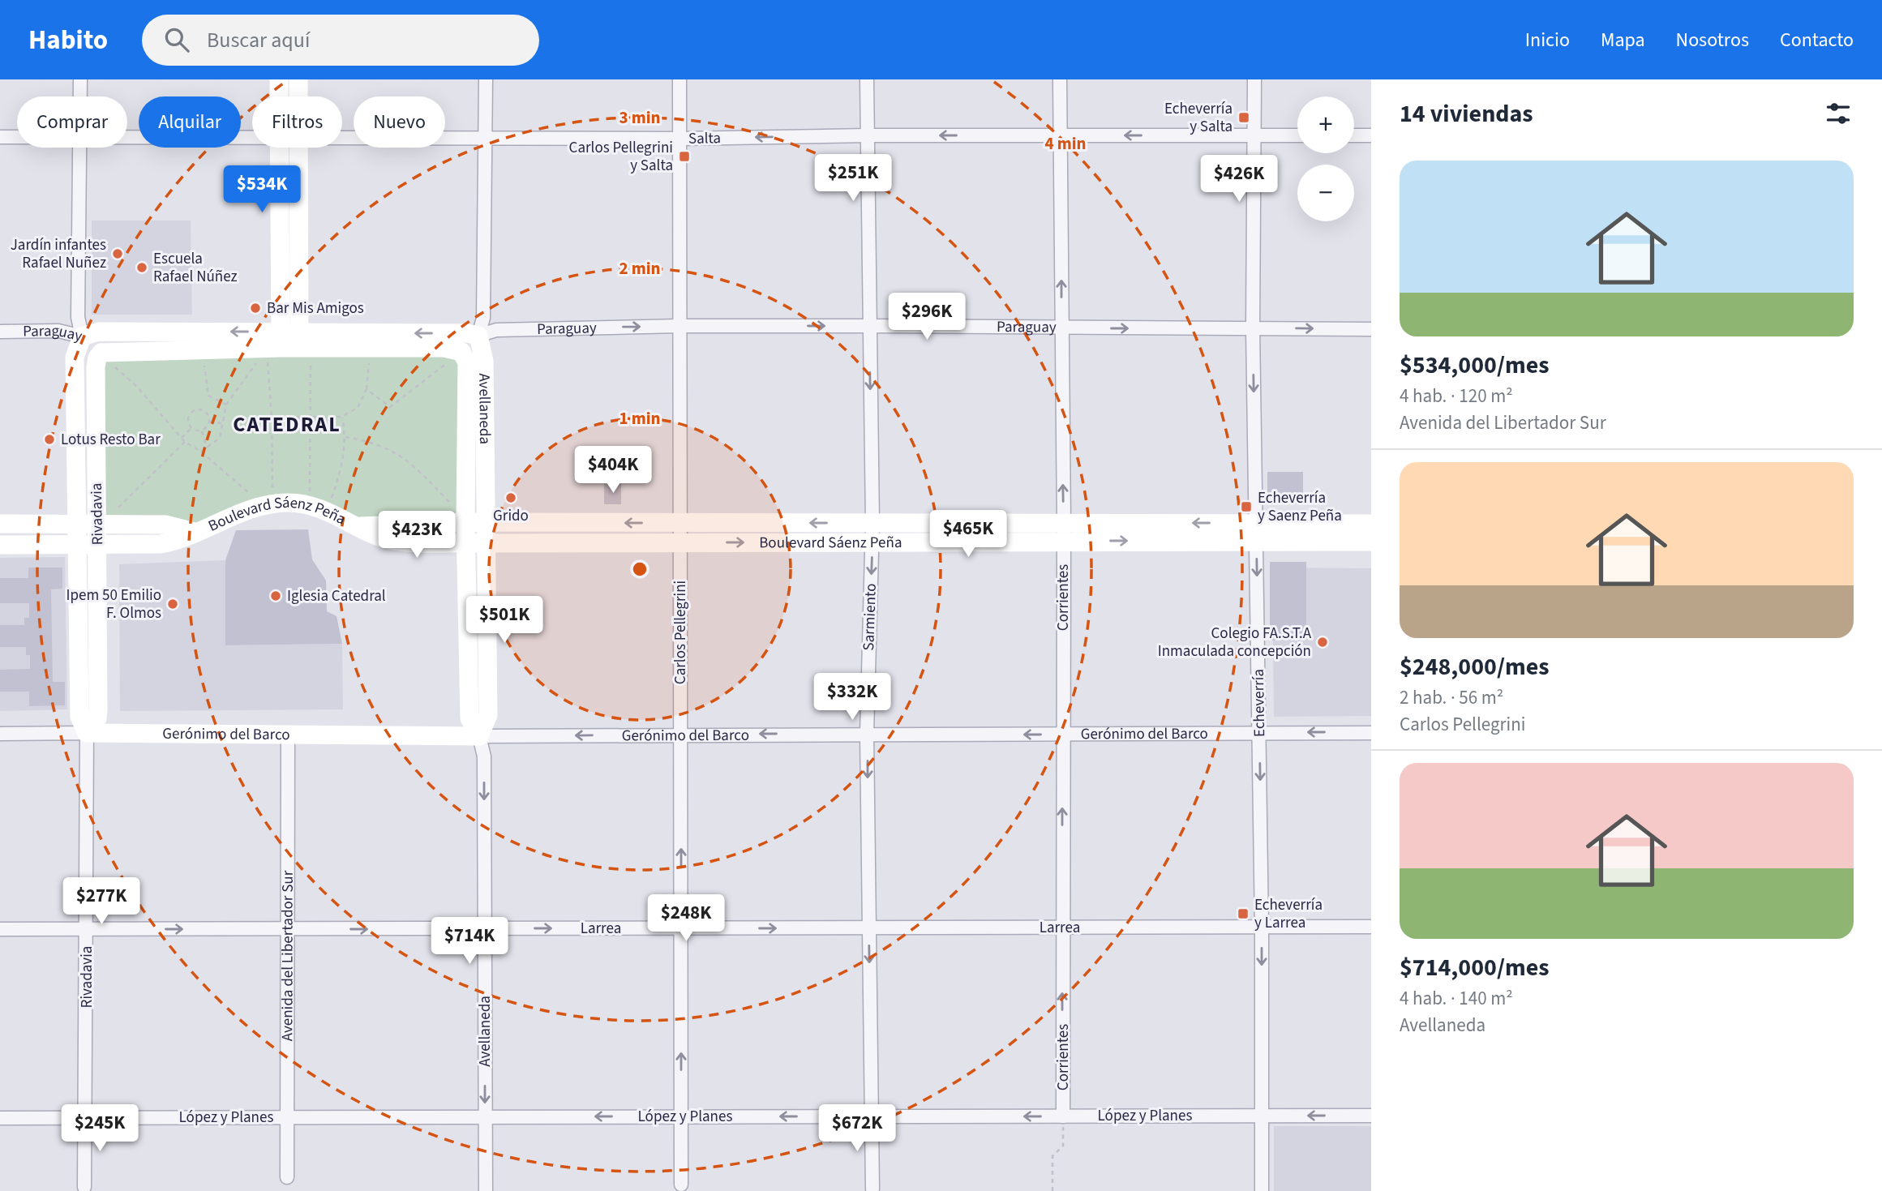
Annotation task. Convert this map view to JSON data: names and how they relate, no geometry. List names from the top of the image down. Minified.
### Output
{"streets":{"main road":["Paraguay","Avellaneda","Rivadavia","Boulevard Sáenz Peña","Gerónimo del Barco"],"street":["Salta","Corrientes","Sarmiento","Carlos Pellegrini","Echeverría","Larrea","Avenida del Libertador Sur","López y Planes"]},"crossings":[["Salta","Avellaneda"],["Salta","Corrientes"],["Salta","Sarmiento"],["Salta","Carlos Pellegrini"],["Salta","Echeverría"],["Paraguay","Avellaneda"],["Paraguay","Rivadavia"],["Paraguay","Corrientes"],["Paraguay","Sarmiento"],["Paraguay","Carlos Pellegrini"],["Paraguay","Echeverría"],["Avellaneda","Boulevard Sáenz Peña"],["Avellaneda","Gerónimo del Barco"],["Avellaneda","Larrea"],["Avellaneda","López y Planes"],["Rivadavia","Boulevard Sáenz Peña"],["Rivadavia","Gerónimo del Barco"],["Rivadavia","Larrea"],["Rivadavia","López y Planes"],["Boulevard Sáenz Peña","Corrientes"],["Boulevard Sáenz Peña","Sarmiento"],["Boulevard Sáenz Peña","Carlos Pellegrini"],["Boulevard Sáenz Peña","Echeverría"],["Corrientes","Gerónimo del Barco"],["Corrientes","Larrea"],["Corrientes","López y Planes"],["Sarmiento","Gerónimo del Barco"],["Sarmiento","Larrea"],["Sarmiento","López y Planes"],["Carlos Pellegrini","Gerónimo del Barco"],["Carlos Pellegrini","Larrea"],["Carlos Pellegrini","López y Planes"],["Echeverría","Gerónimo del Barco"],["Echeverría","Larrea"],["Echeverría","López y Planes"],["Gerónimo del Barco","Avenida del Libertador Sur"],["Larrea","Avenida del Libertador Sur"],["Avenida del Libertador Sur","López y Planes"]],"one_way":["Salta","Corrientes","Sarmiento","Echeverría","Gerónimo del Barco","Larrea","López y Planes"],"districts":["CATEDRAL"],"places":{"transit":["Echeverría y Salta","Carlos Pellegrini y Salta","Echeverría y Saenz Peña","Echeverría y Larrea"],"other":["Jardín infantes Rafael Nuñez","Escuela Rafael Núñez","Bar Mis Amigos","Lotus Resto Bar","Grido","Iglesia Catedral","Ipem 50 Emilio F. Olmos","Colegio FA.S.T.A Inmaculada concepción"]},"page":{"header":"Habito","search":"Buscar aquí","nav":["Inicio","Mapa","Nosotros","Contacto"],"heading":"14 viviendas","map_buttons":["+","−"],"chip":["Comprar","Alquilar","Filtros","Nuevo"],"list":[{"name":"$534,000/mes","note":"4 hab. · 120 m² · Avenida del Libertador Sur"},{"name":"$248,000/mes","note":"2 hab. · 56 m² · Carlos Pellegrini"},{"name":"$714,000/mes","note":"4 hab. · 140 m² · Avellaneda"}],"price":["$251K","$426K","$534K","$296K","$404K","$465K","$423K","$501K","$332K","$277K","$248K","$714K","$245K","$672K"]},"rings":["3 min","4 min","2 min","1 min"]}
